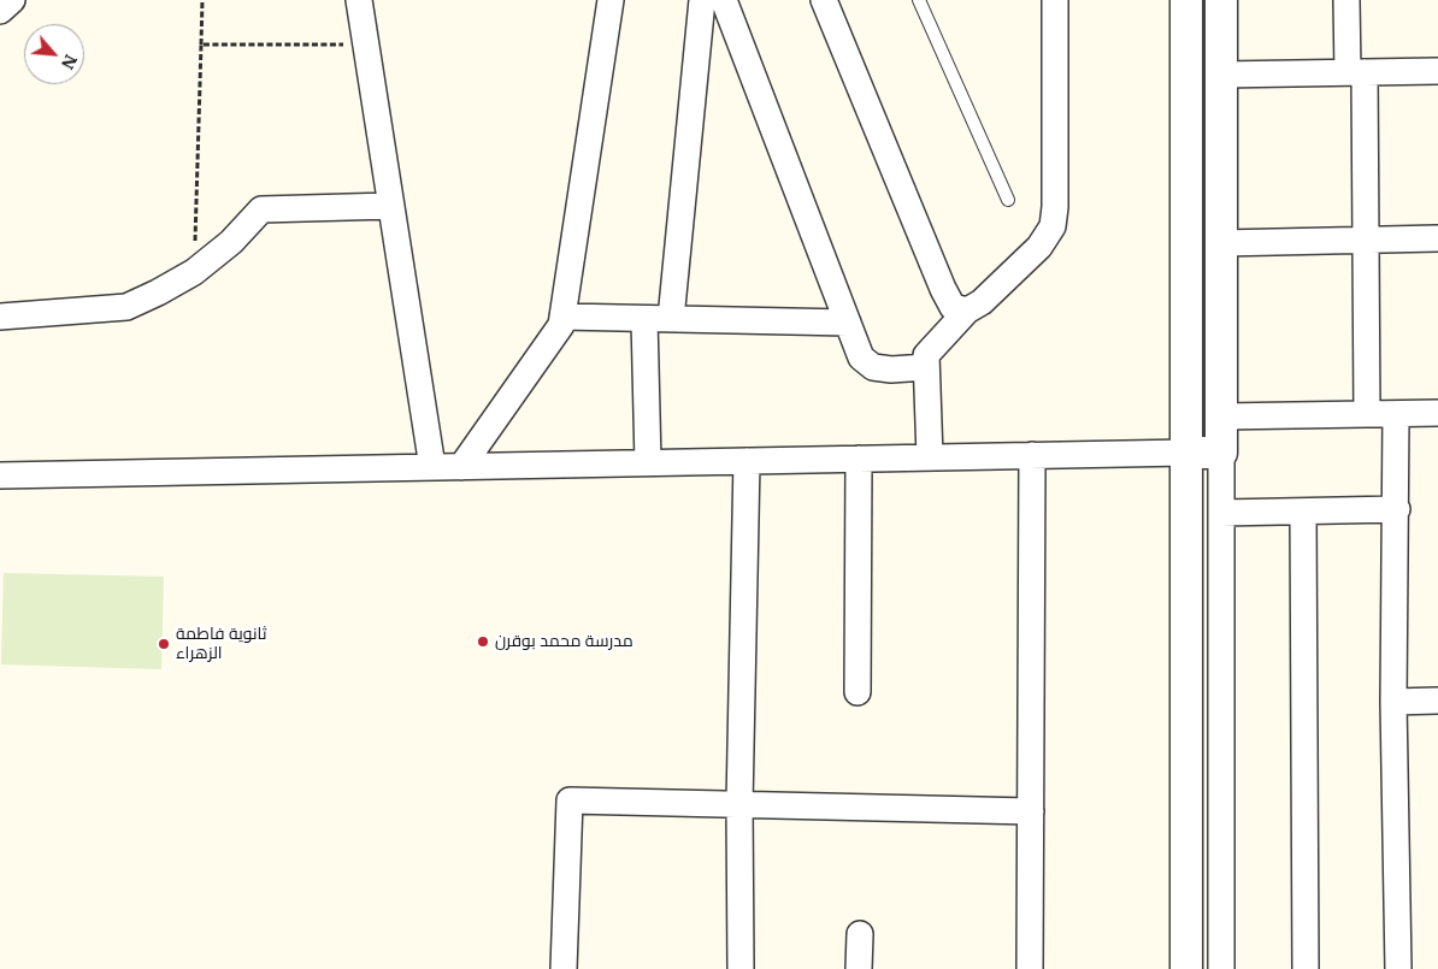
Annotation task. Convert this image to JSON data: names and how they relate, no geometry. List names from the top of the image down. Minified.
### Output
{"places":["مدرسة محمد بوقرن","ثانوية فاطمة الزهراء"],"north":"bottom right"}
